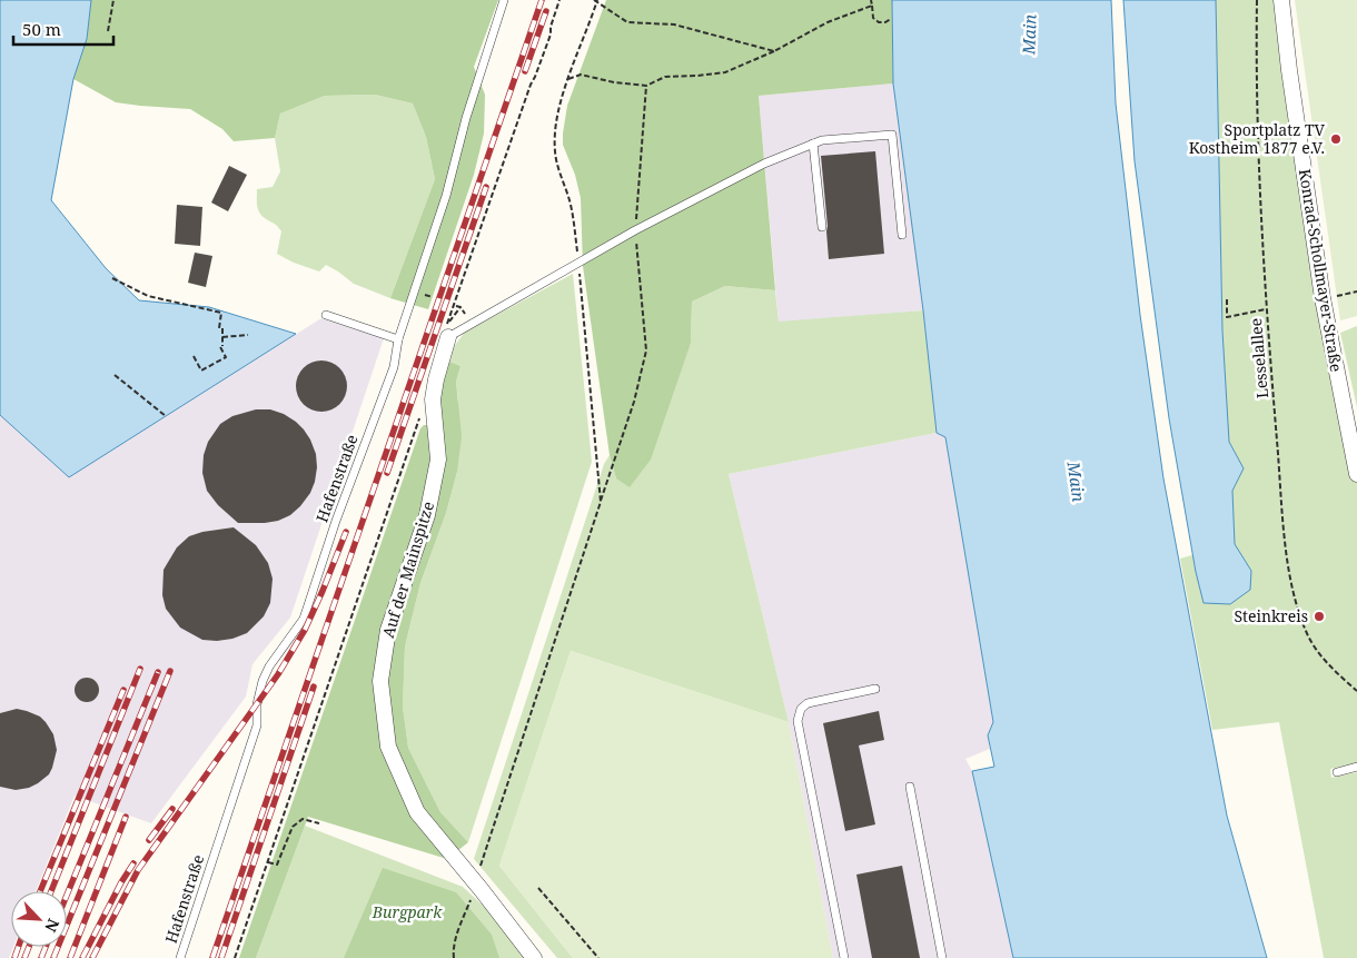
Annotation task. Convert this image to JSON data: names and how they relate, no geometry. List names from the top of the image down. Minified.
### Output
{"streets":{"street":["Konrad-Schollmayer-Straße","Auf der Mainspitze"],"lane":["Hafenstraße"],"path":["Lesselallee"]},"water":["Main"],"parks":["Burgpark"],"places":["Sportplatz TV Kostheim 1877 e.V.","Steinkreis"],"scale_bar":"50 m","north":"bottom right"}
